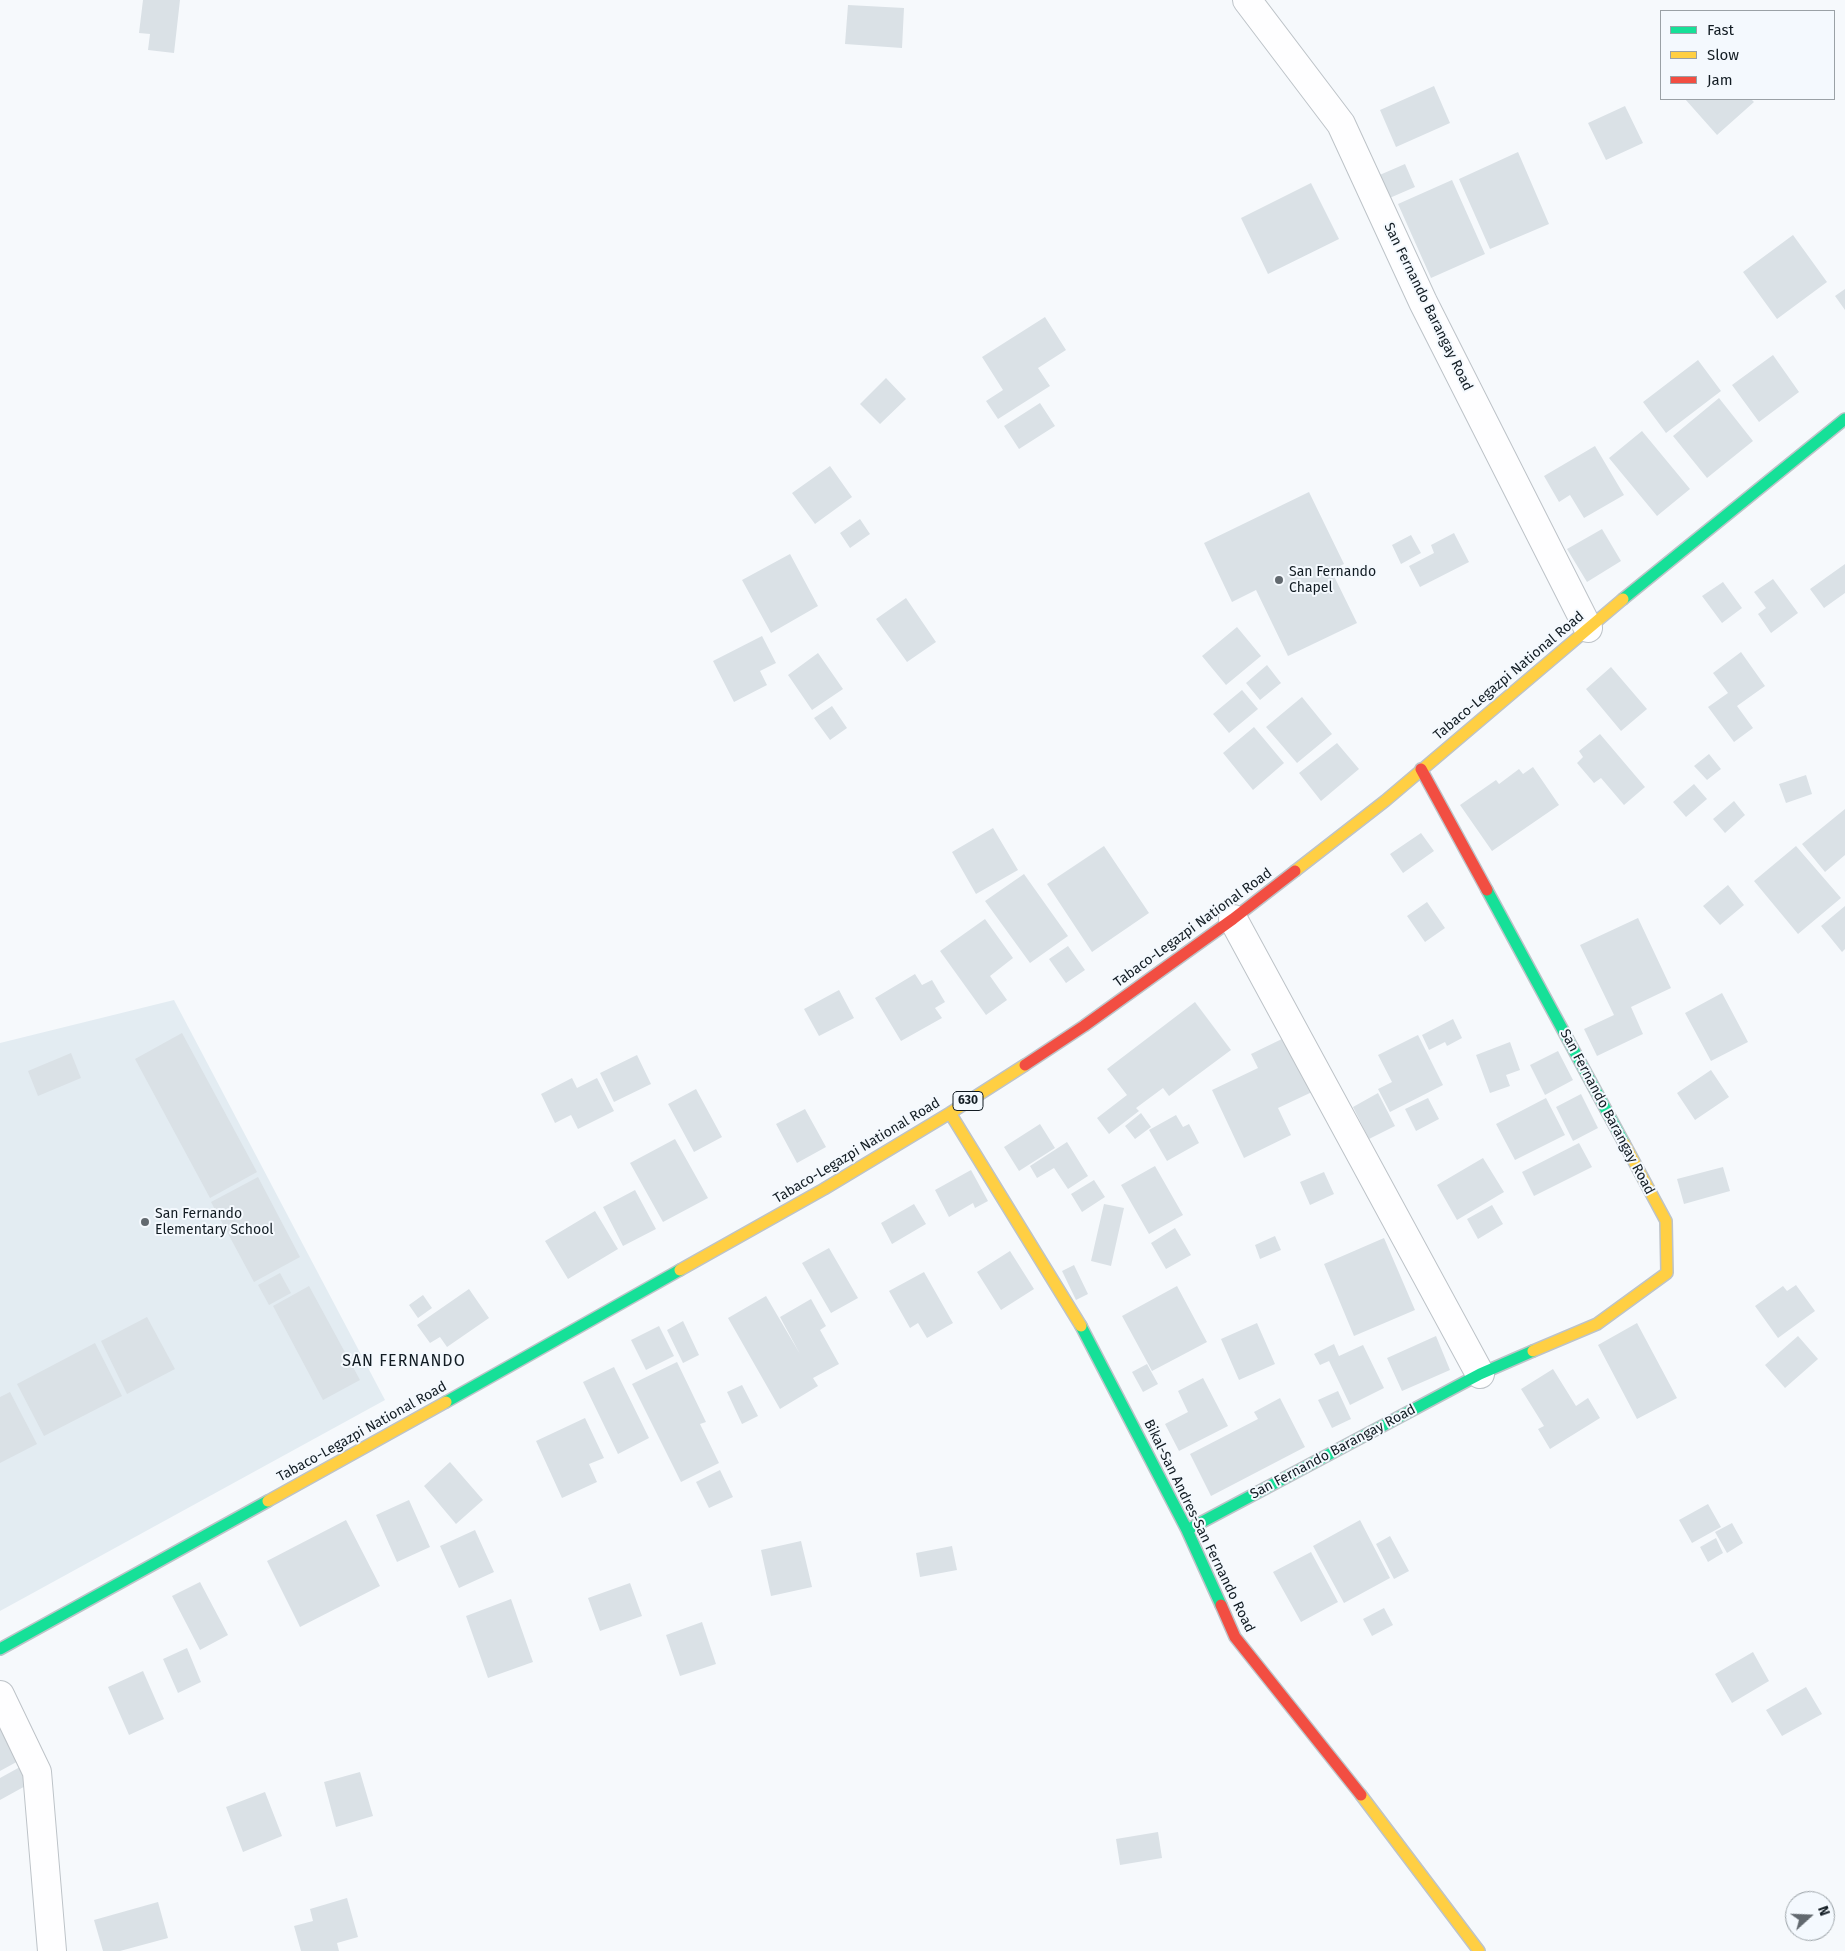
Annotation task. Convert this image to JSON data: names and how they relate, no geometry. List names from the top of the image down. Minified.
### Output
{"streets":{"main road":["San Fernando Barangay Road","Tabaco-Legazpi National Road","630","Bikal-San Andres-San Fernando Road"]},"crossings":[["San Fernando Barangay Road","Tabaco-Legazpi National Road"],["San Fernando Barangay Road","Bikal-San Andres-San Fernando Road"],["Tabaco-Legazpi National Road","Bikal-San Andres-San Fernando Road"]],"districts":["SAN FERNANDO"],"places":["San Fernando Chapel","San Fernando Elementary School"],"legend":["Fast","Slow","Jam"],"north":"right"}
